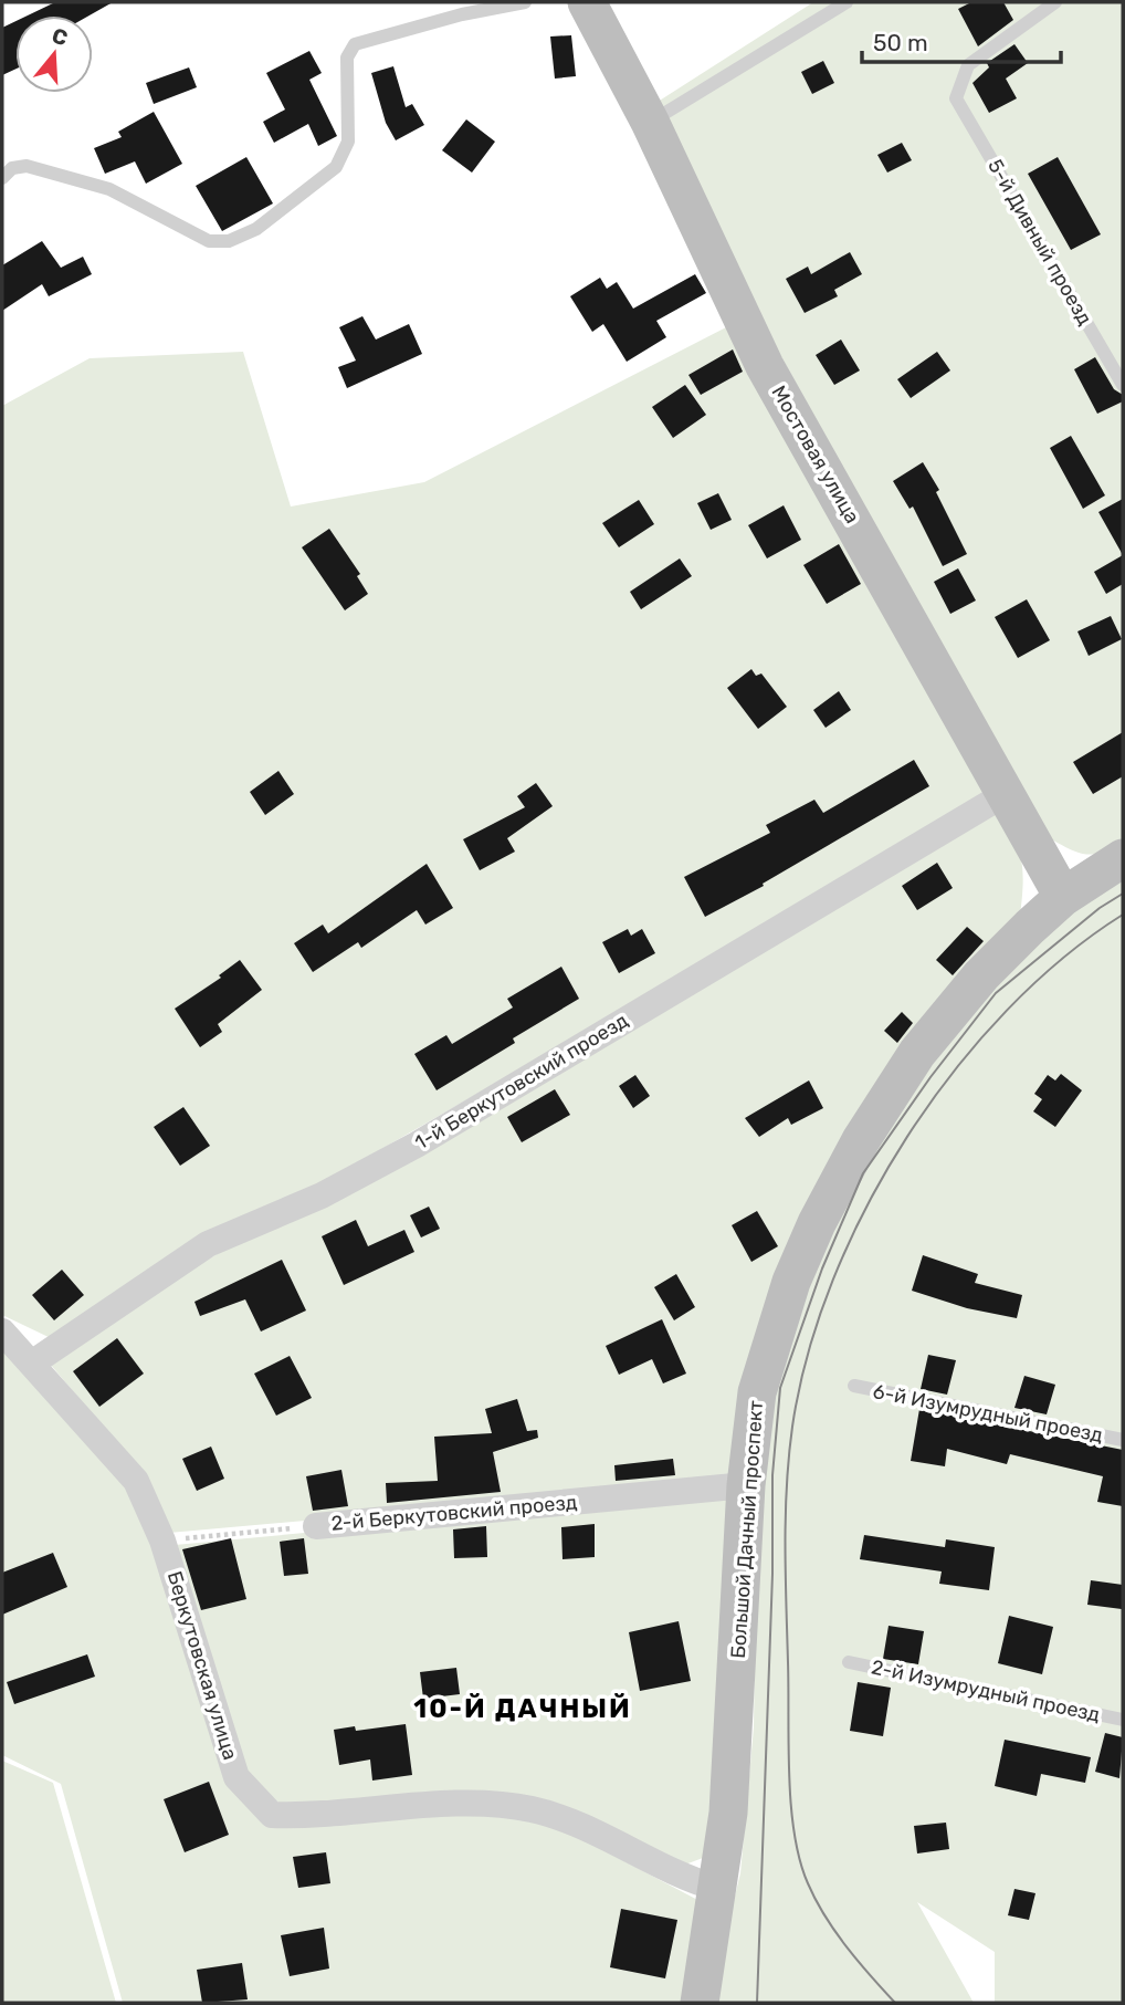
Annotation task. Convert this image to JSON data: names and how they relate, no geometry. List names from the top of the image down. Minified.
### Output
{"streets":{"main road":["Мостовая улица","Большой Дачный проспект"],"street":["1-й Беркутовский проезд","2-й Беркутовский проезд","Беркутовская улица"],"lane":["5-й Дивный проезд","6-й Изумрудный проезд","2-й Изумрудный проезд"]},"crossings":[["Мостовая улица","1-й Беркутовский проезд"],["Мостовая улица","Большой Дачный проспект"],["1-й Беркутовский проезд","Беркутовская улица"],["2-й Беркутовский проезд","Большой Дачный проспект"],["2-й Беркутовский проезд","Беркутовская улица"],["Большой Дачный проспект","Беркутовская улица"]],"districts":["10-Й ДАЧНЫЙ"],"scale_bar":"50 m","north":"top"}
